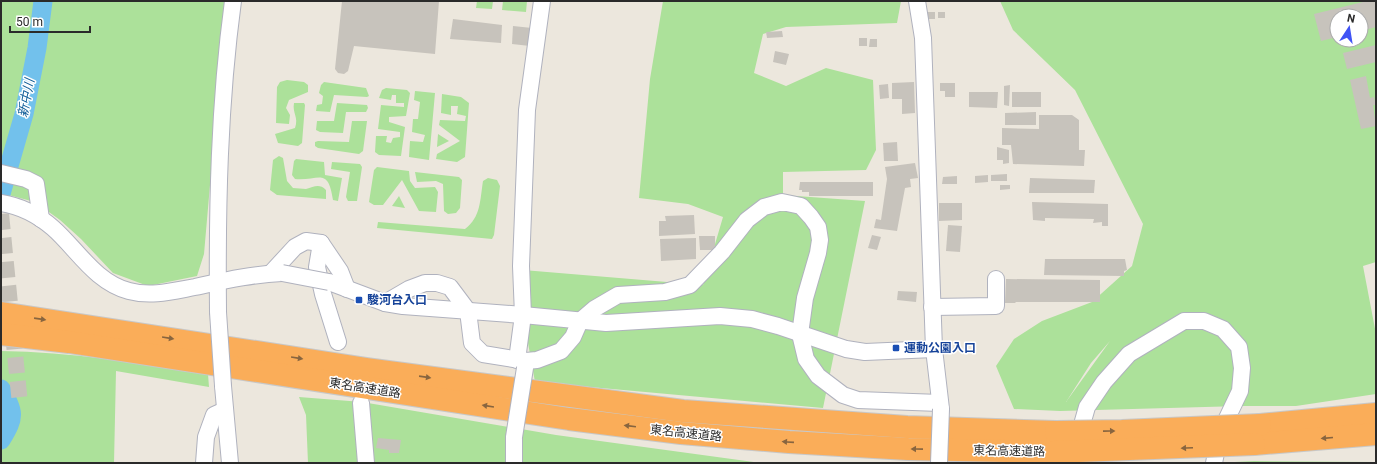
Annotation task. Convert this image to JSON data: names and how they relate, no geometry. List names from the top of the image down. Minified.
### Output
{"streets":{"highway":["東名高速道路"]},"water":["新中川"],"places":{"transit":["駿河台入口","運動公園入口"]},"scale_bar":"50 m","north":"top"}
